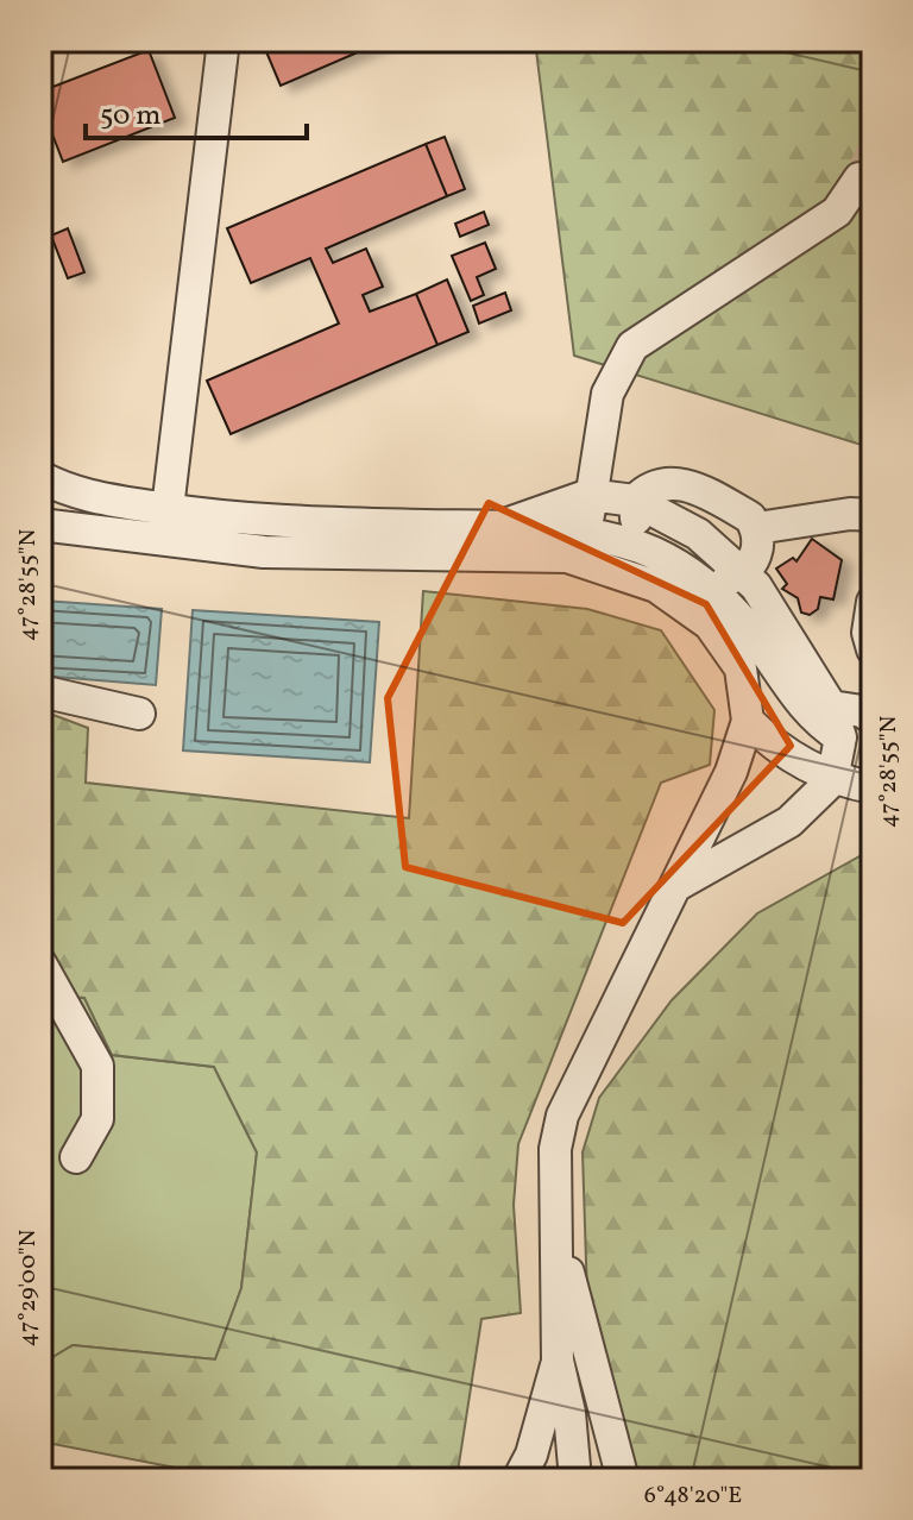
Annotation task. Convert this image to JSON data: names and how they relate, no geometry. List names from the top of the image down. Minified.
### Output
{"scale_bar":"50 m","coordinates":["47°28'55\"N","47°29'00\"N","6°48'20\"E"]}
